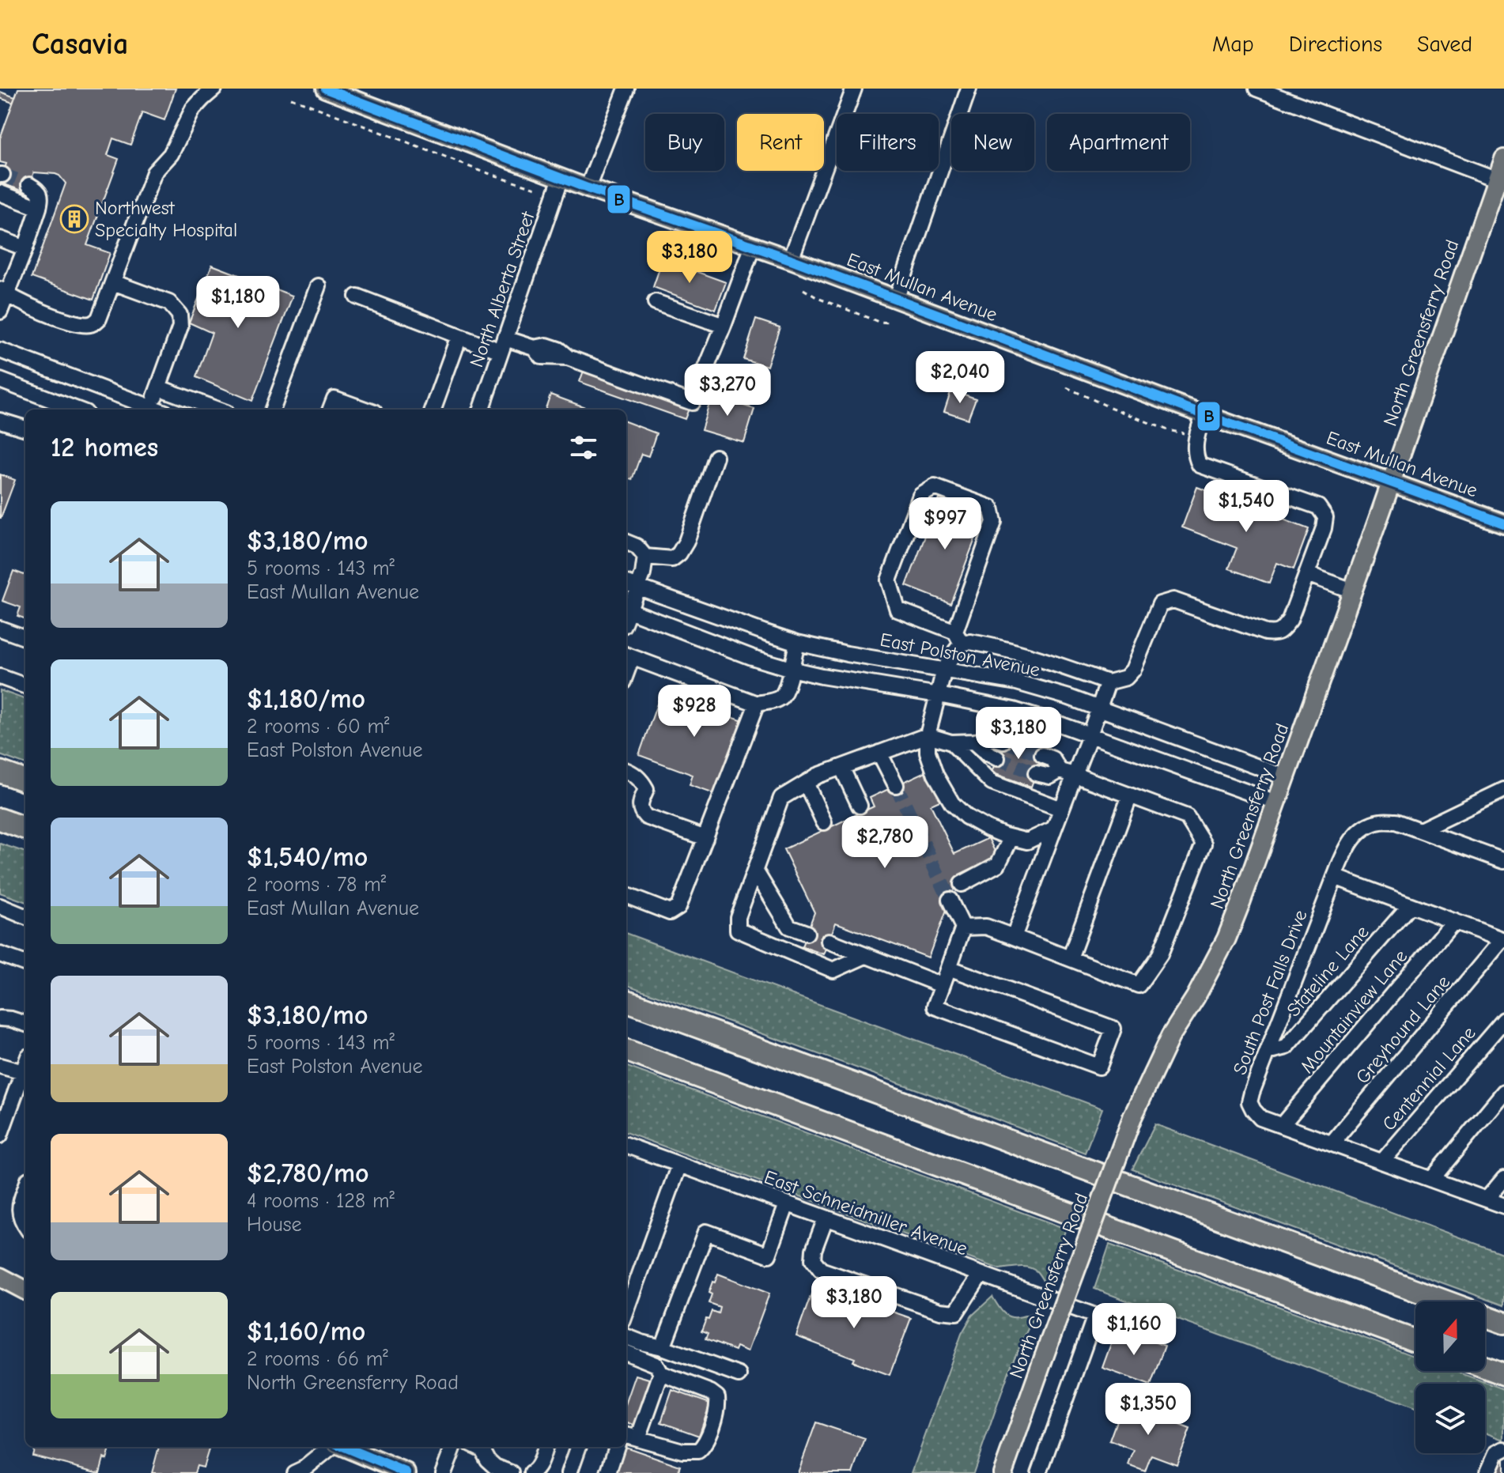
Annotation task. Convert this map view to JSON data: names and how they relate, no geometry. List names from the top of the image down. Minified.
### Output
{"streets":{"main road":["East Mullan Avenue","North Greensferry Road"],"street":["North Alberta Street","East Polston Avenue","Stateline Lane","South Post Falls Drive","Mountainview Lane","Greyhound Lane","Centennial Lane","East Schneidmiller Avenue"]},"crossings":[["East Mullan Avenue","North Alberta Street"],["East Mullan Avenue","North Greensferry Road"],["North Greensferry Road","East Polston Avenue"],["Stateline Lane","South Post Falls Drive"],["South Post Falls Drive","Mountainview Lane"],["South Post Falls Drive","Greyhound Lane"],["South Post Falls Drive","Centennial Lane"]],"places":{"building":["Northwest Specialty Hospital"]},"lines":["transit line B"],"north":"top","page":{"header":"Casavia","nav":["Map","Directions","Saved"],"chip":["Buy","Rent","Filters","New","Apartment"],"price":["$3,180","$1,180","$2,040","$3,270","$1,540","$997","$928","$3,180","$2,780","$3,180","$1,160","$1,350"],"heading":"12 homes","list":[{"name":"$3,180/mo","note":"5 rooms · 143 m² · East Mullan Avenue"},{"name":"$1,180/mo","note":"2 rooms · 60 m² · East Polston Avenue"},{"name":"$1,540/mo","note":"2 rooms · 78 m² · East Mullan Avenue"},{"name":"$3,180/mo","note":"5 rooms · 143 m² · East Polston Avenue"},{"name":"$2,780/mo","note":"4 rooms · 128 m² · House"},{"name":"$1,160/mo","note":"2 rooms · 66 m² · North Greensferry Road"}]}}
